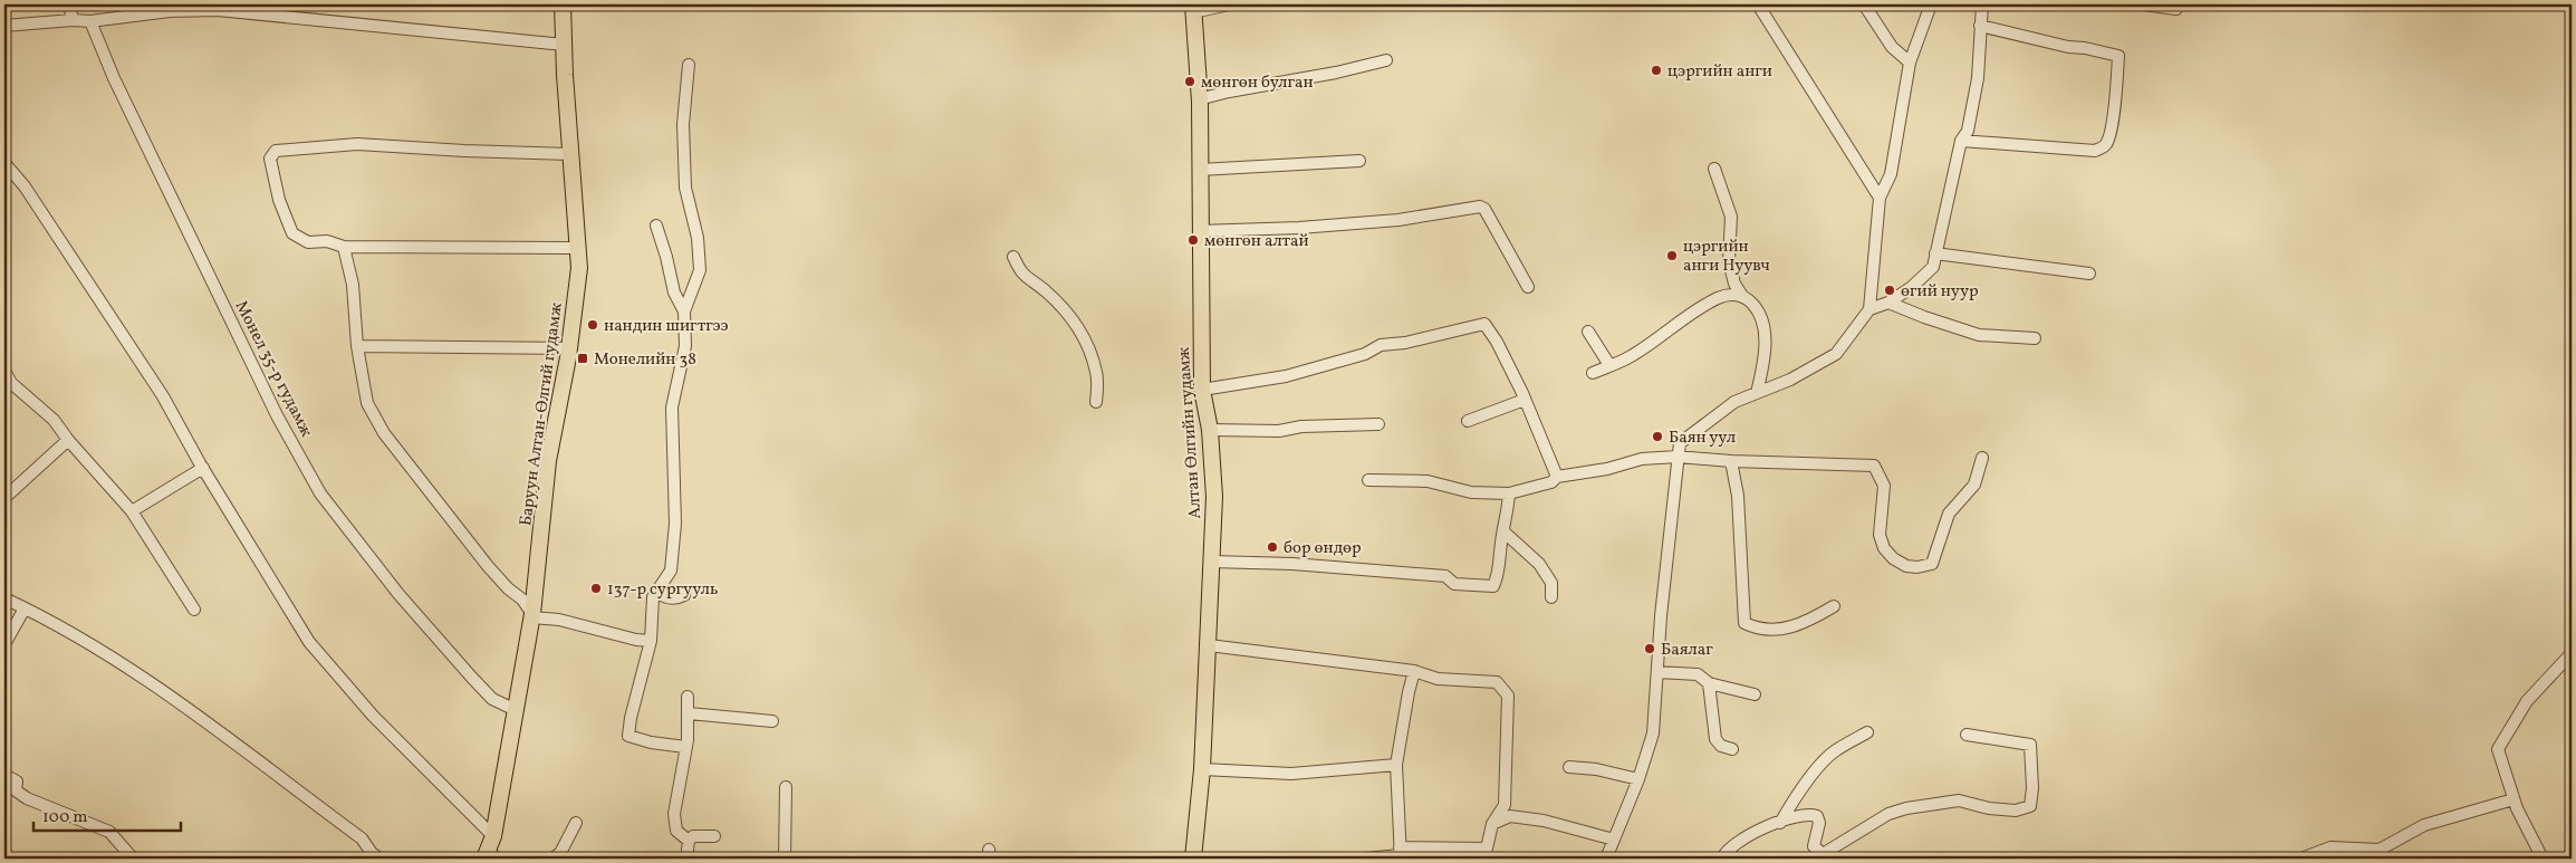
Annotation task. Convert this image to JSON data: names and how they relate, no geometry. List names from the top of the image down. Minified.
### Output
{"streets":{"main road":["Баруун Алтан-Өлгий гудамж","Алтан Өлгийн гудамж"],"street":["Монел 35-р гудамж"]},"crossings":[["Монел 35-р гудамж","Баруун Алтан-Өлгий гудамж"]],"places":{"other":["цэргийн анги","мөнгөн булган","мөнгөн алтай","цэргийн анги Нуувч","өгий нуур","нандин шигтгээ","Баян уул","бор өндөр","137-р сургууль","Баялаг"],"transit":["Монелийн 38"]},"scale_bar":"100 m"}
